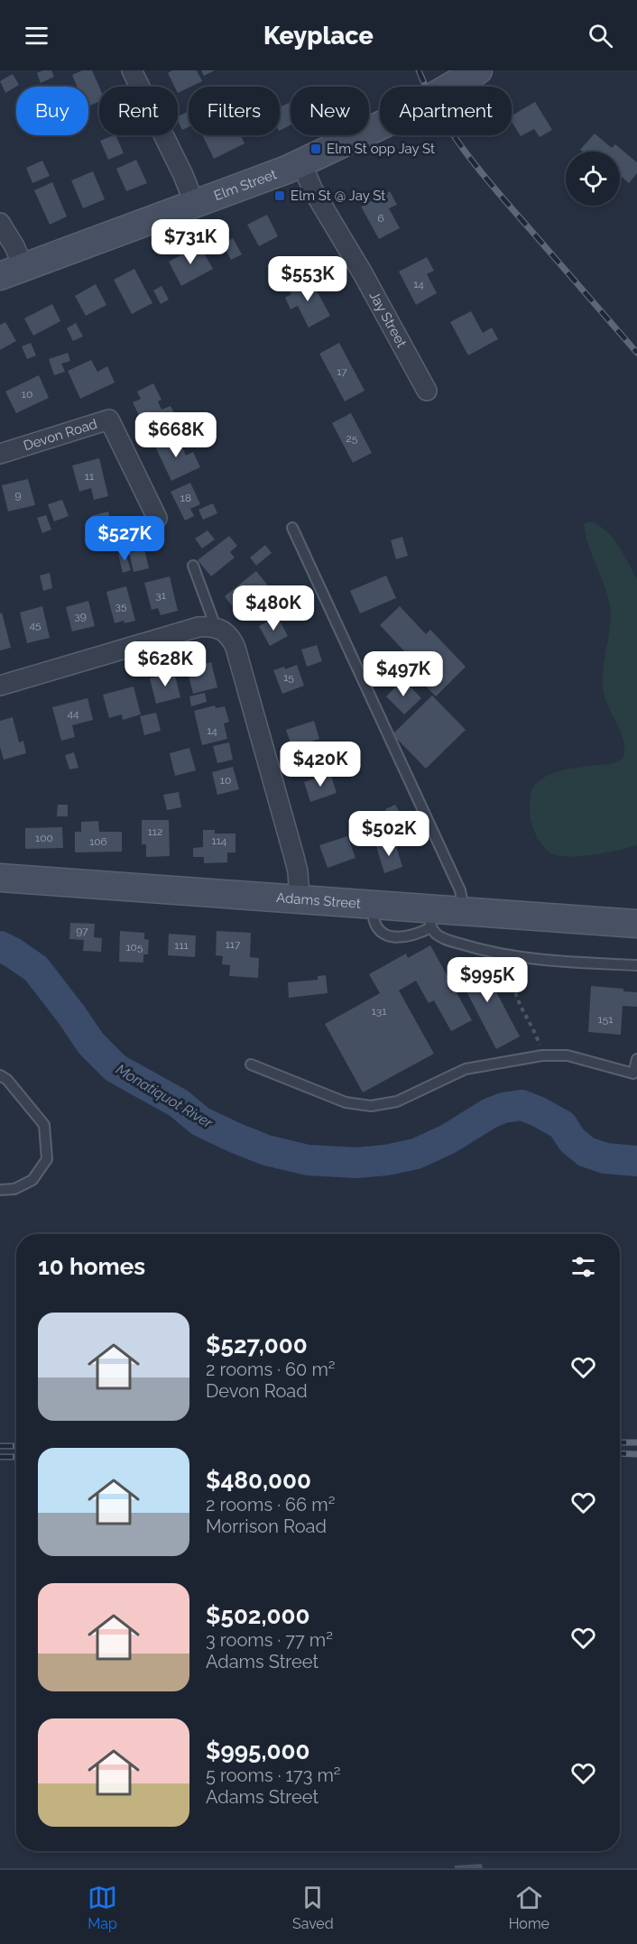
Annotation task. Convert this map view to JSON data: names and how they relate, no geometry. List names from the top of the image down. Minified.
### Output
{"streets":{"street":["Elm Street","Jay Street","Devon Road","Adams Street"]},"crossings":[["Elm Street","Jay Street"]],"water":["Monatiquot River"],"places":{"transit":["Elm St opp Jay St","Elm St @ Jay St"]},"house_numbers":["6","14","17","10","25","11","9","18","31","35","39","45","15","44","14","10","112","100","114","106","97","117","111","105","131","151"],"page":{"header":"Keyplace","chip":["Buy","Rent","Filters","New","Apartment"],"price":["$731K","$553K","$668K","$527K","$480K","$628K","$497K","$420K","$502K","$995K"],"heading":"10 homes","list":[{"name":"$527,000","note":"2 rooms · 60 m² · Devon Road"},{"name":"$480,000","note":"2 rooms · 66 m² · Morrison Road"},{"name":"$502,000","note":"3 rooms · 77 m² · Adams Street"},{"name":"$995,000","note":"5 rooms · 173 m² · Adams Street"}],"tabs":["Map","Saved","Home"]}}
